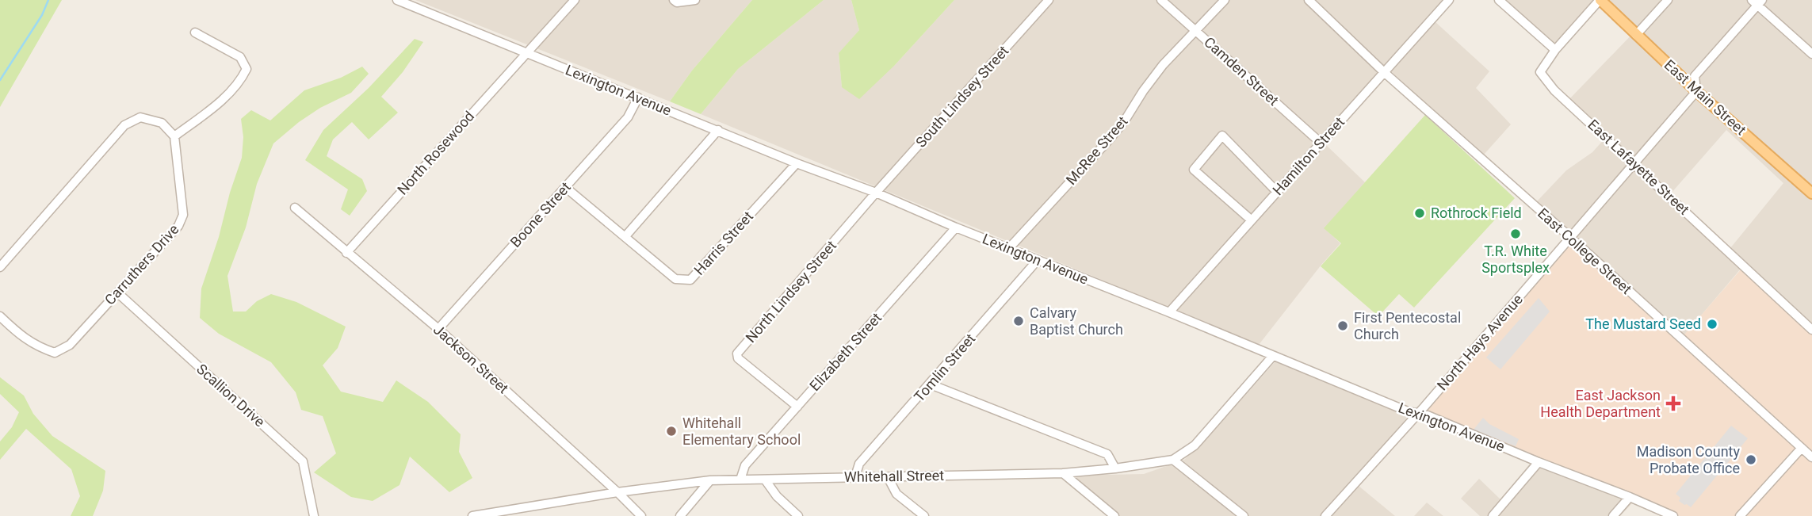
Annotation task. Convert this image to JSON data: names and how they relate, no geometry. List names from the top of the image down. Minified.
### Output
{"streets":{"main road":["East Main Street"],"street":["Camden Street","Lexington Avenue","South Lindsey Street","McRee Street","North Rosewood","Hamilton Street","East Lafayette Street","Boone Street","Harris Street","East College Street","Carruthers Drive","North Lindsey Street","North Hays Avenue","Elizabeth Street","Jackson Street","Tomlin Street","Scallion Drive","Whitehall Street"]},"crossings":[["Camden Street","McRee Street"],["Camden Street","Hamilton Street"],["Lexington Avenue","South Lindsey Street"],["Lexington Avenue","McRee Street"],["Lexington Avenue","North Rosewood"],["Lexington Avenue","Hamilton Street"],["Lexington Avenue","Boone Street"],["Lexington Avenue","Harris Street"],["Lexington Avenue","North Lindsey Street"],["Lexington Avenue","North Hays Avenue"],["Lexington Avenue","Elizabeth Street"],["Lexington Avenue","Tomlin Street"],["Lexington Avenue","Whitehall Street"],["South Lindsey Street","North Lindsey Street"],["East Main Street","North Hays Avenue"],["North Rosewood","Jackson Street"],["Hamilton Street","East College Street"],["East Lafayette Street","North Hays Avenue"],["Boone Street","Harris Street"],["Boone Street","Jackson Street"],["East College Street","North Hays Avenue"],["Carruthers Drive","Scallion Drive"],["North Lindsey Street","Elizabeth Street"],["Elizabeth Street","Whitehall Street"],["Jackson Street","Whitehall Street"],["Tomlin Street","Whitehall Street"]],"places":{"other":["Rothrock Field","T.R. White Sportsplex","Calvary Baptist Church","The Mustard Seed","First Pentecostal Church","Whitehall Elementary School","Madison County Probate Office"],"health":["East Jackson Health Department"]}}
